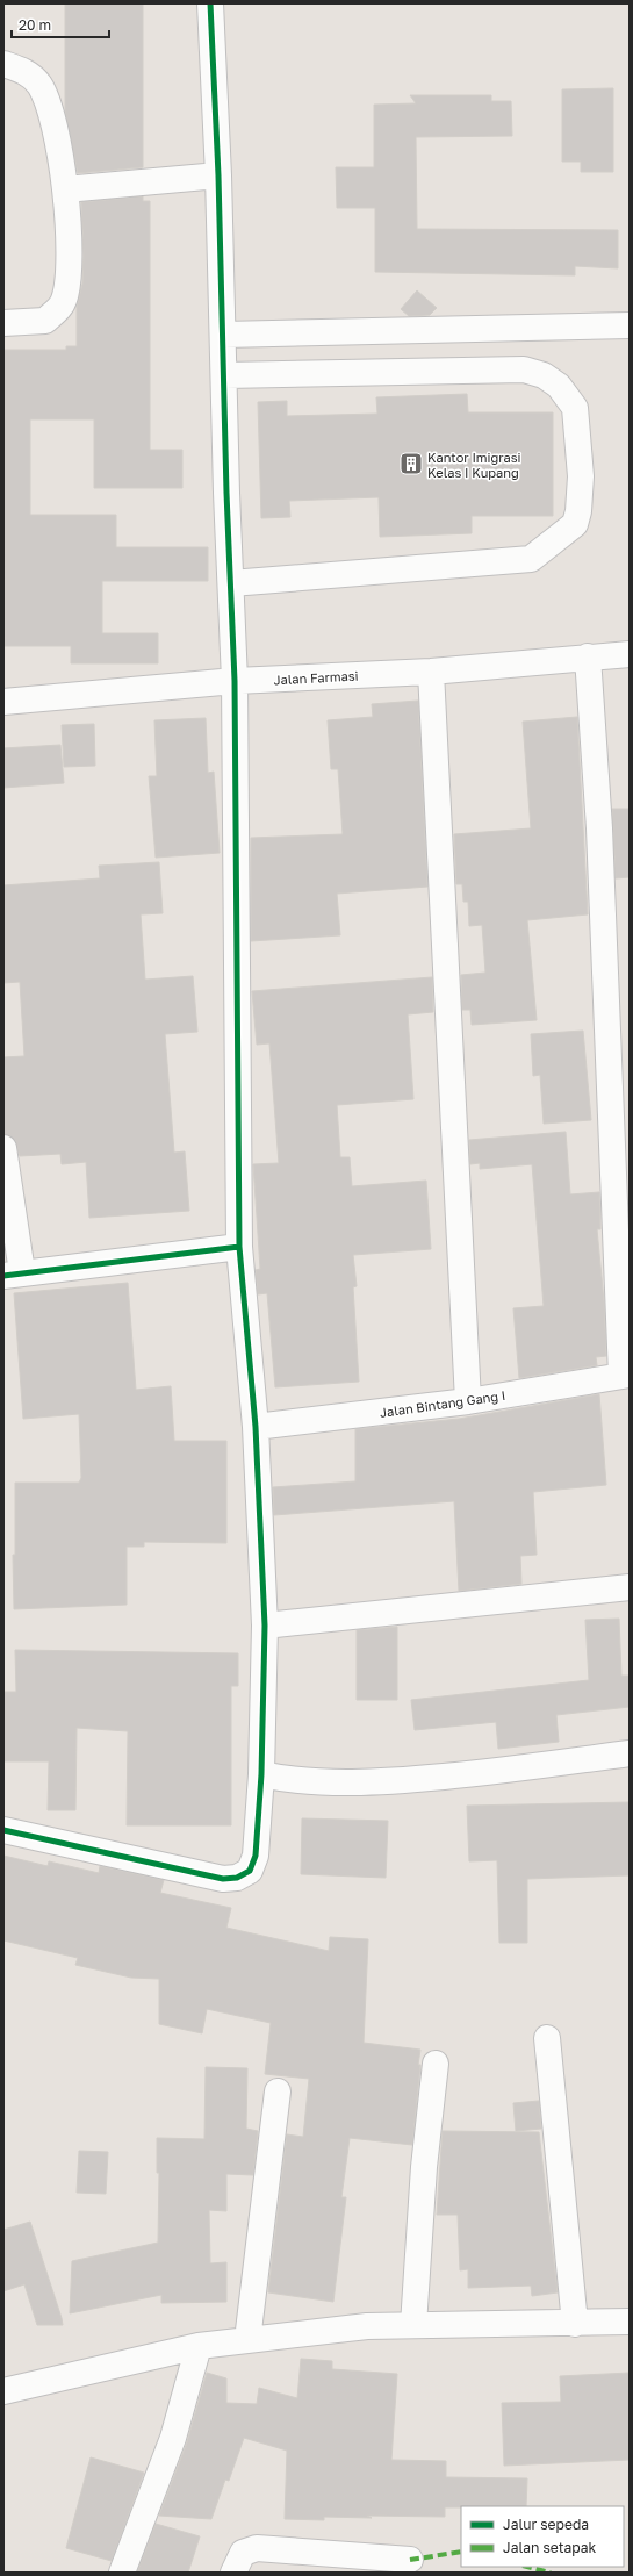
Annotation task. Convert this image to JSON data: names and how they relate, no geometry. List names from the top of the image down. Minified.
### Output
{"streets":{"street":["Jalan Farmasi","Jalan Bintang Gang I"]},"places":{"building":["Kantor Imigrasi Kelas I Kupang"]},"legend":["Jalur sepeda","Jalan setapak"],"scale_bar":"20 m"}
